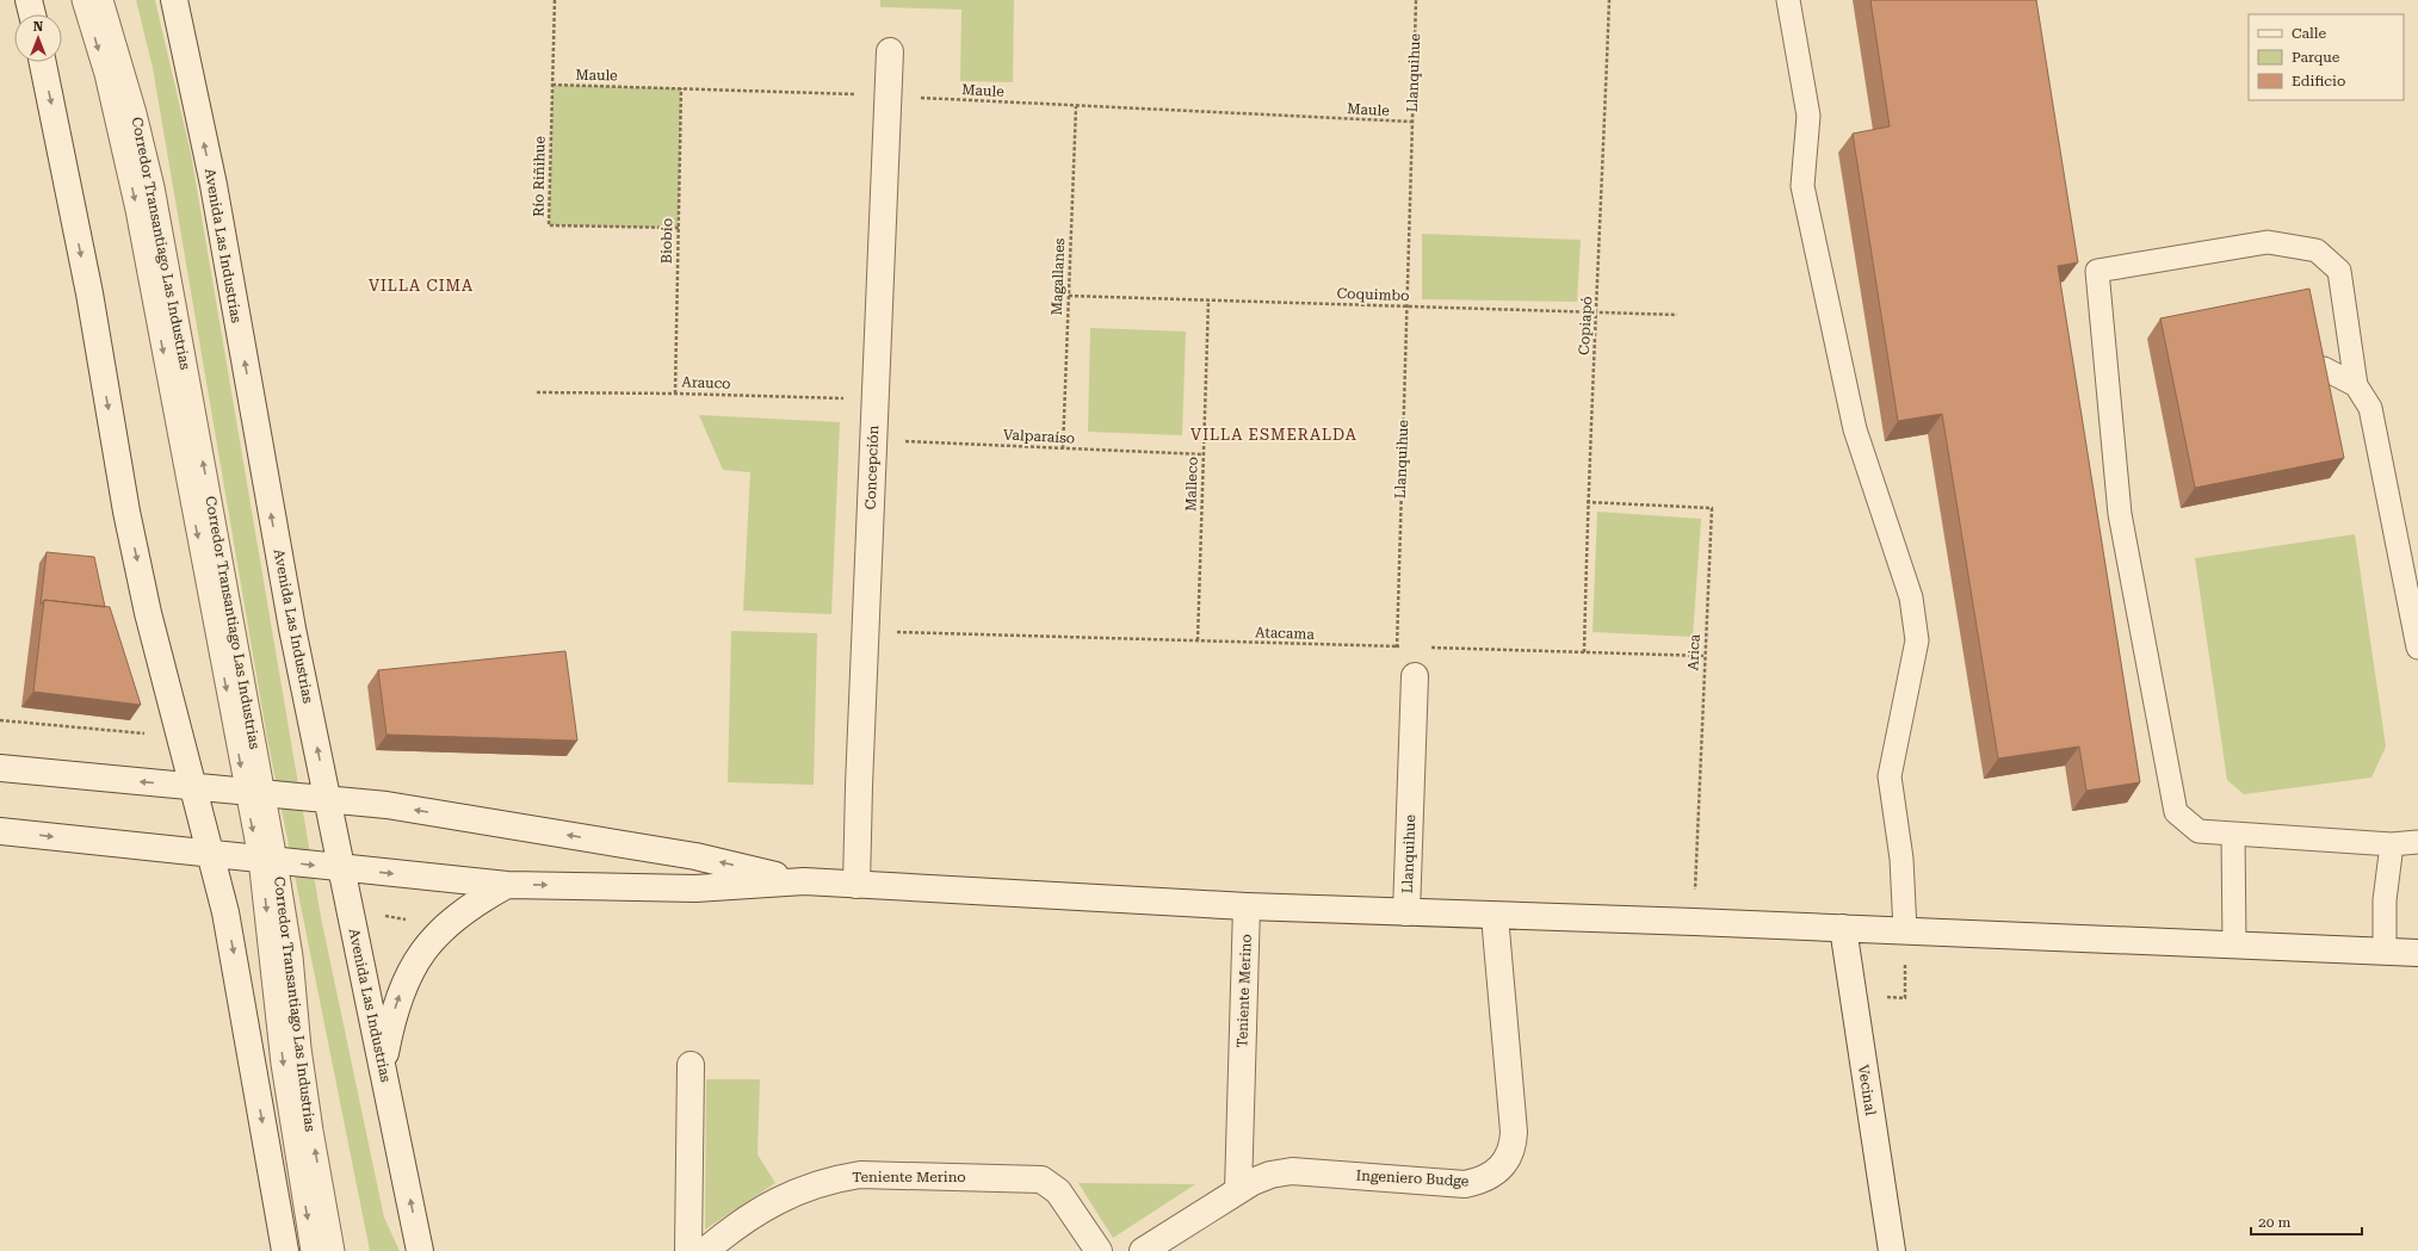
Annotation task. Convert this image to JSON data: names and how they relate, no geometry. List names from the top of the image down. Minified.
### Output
{"streets":{"main road":["Llanquihue","Avenida Las Industrias","Concepción","Teniente Merino","Vecinal","Ingeniero Budge"],"lane":["Corredor Transantiago Las Industrias"],"path":["Maule","Río Riñihue","Biobío","Magallanes","Coquimbo","Copiapó","Arauco","Valparaíso","Malleco","Atacama","Arica"]},"crossings":[["Llanquihue","Maule"],["Llanquihue","Coquimbo"],["Llanquihue","Atacama"],["Maule","Río Riñihue"],["Maule","Biobío"],["Maule","Magallanes"],["Maule","Concepción"],["Río Riñihue","Biobío"],["Biobío","Arauco"],["Magallanes","Coquimbo"],["Magallanes","Valparaíso"],["Coquimbo","Copiapó"],["Coquimbo","Malleco"],["Copiapó","Arica"],["Arauco","Concepción"],["Valparaíso","Concepción"],["Valparaíso","Malleco"],["Concepción","Atacama"],["Malleco","Atacama"],["Teniente Merino","Ingeniero Budge"]],"districts":["VILLA CIMA","VILLA ESMERALDA"],"legend":["Calle","Parque","Edificio"],"scale_bar":"20 m","north":"top"}
